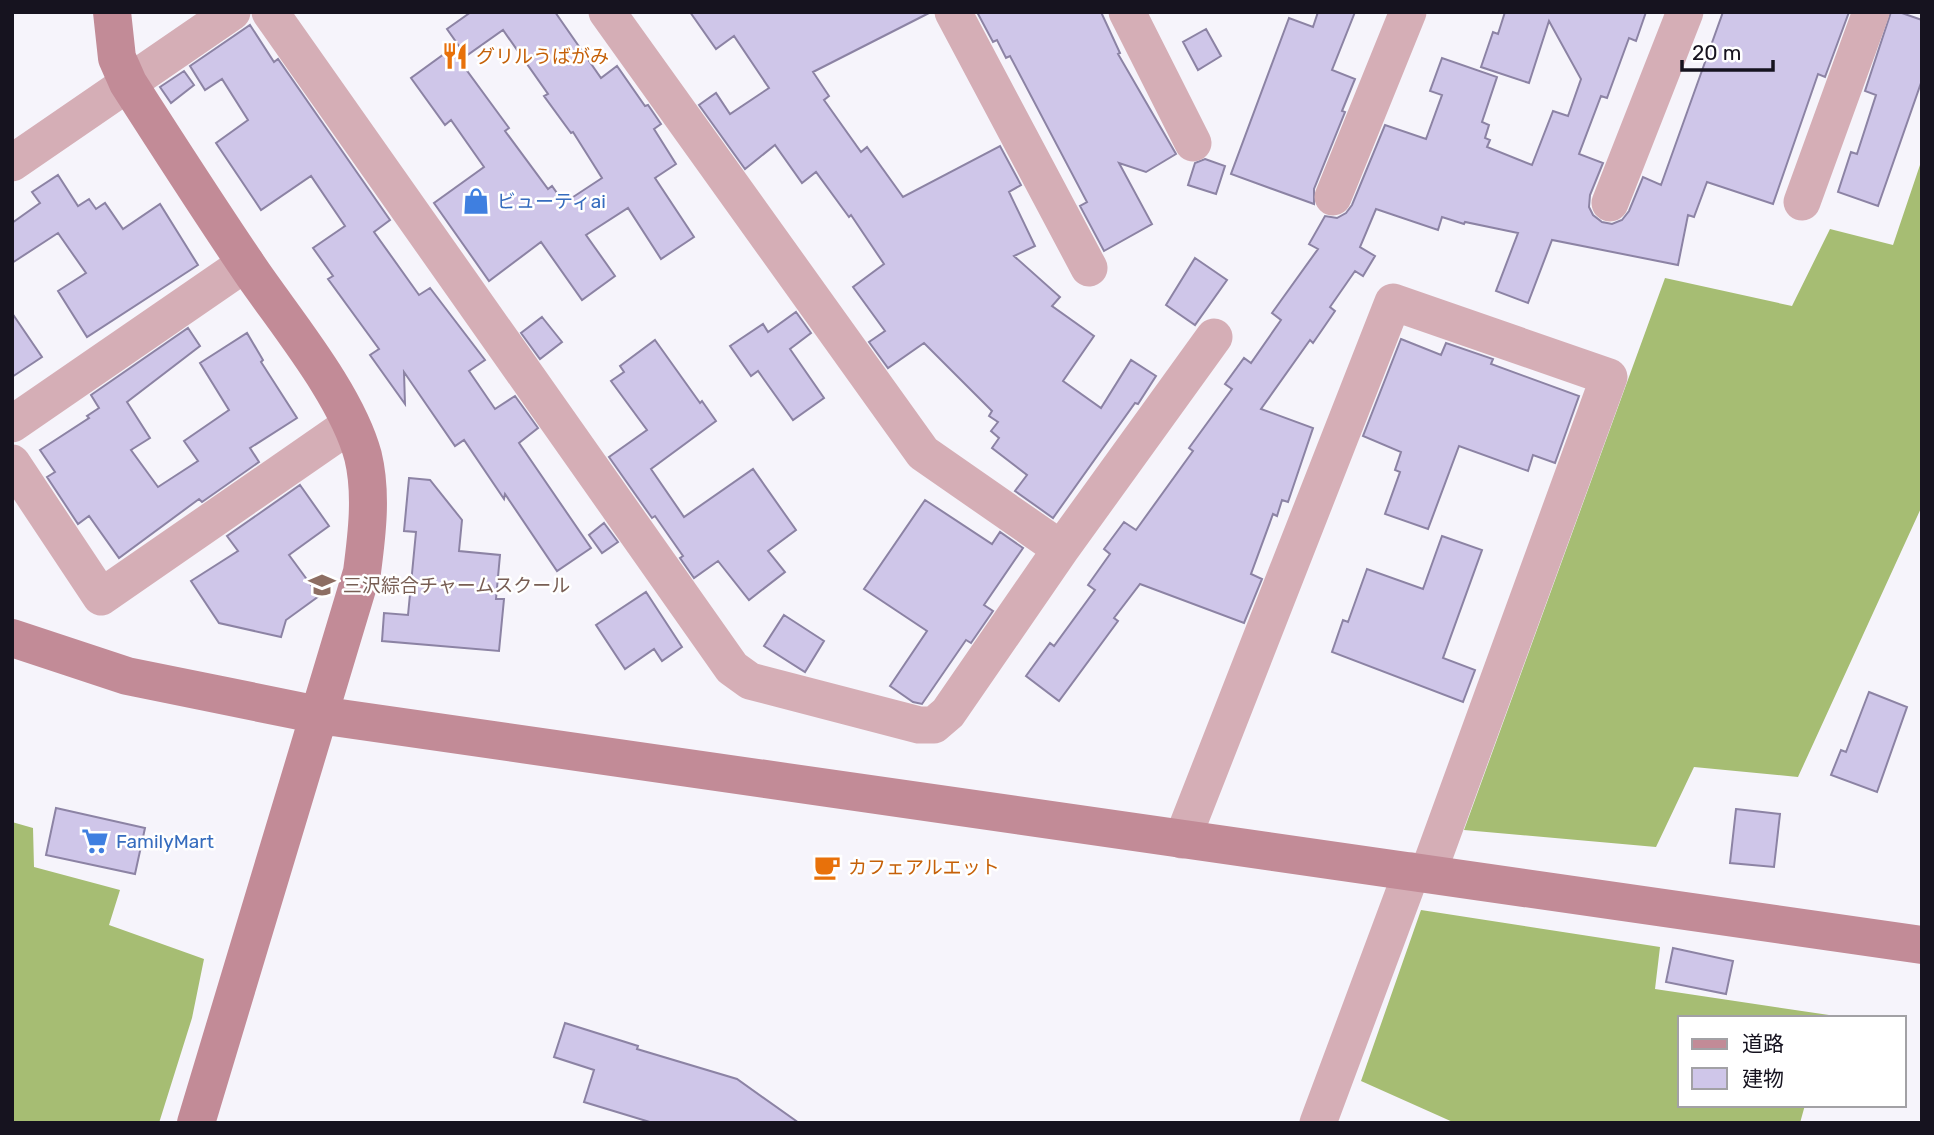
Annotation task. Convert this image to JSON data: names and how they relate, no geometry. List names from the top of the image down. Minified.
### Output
{"places":{"restaurant":["グリルうばがみ"],"shop":["ビューティai"],"school or university":["三沢綜合チャームスクール"],"supermarket":["FamilyMart"],"cafe":["カフェアルエット"]},"legend":["道路","建物"],"scale_bar":"20 m"}
